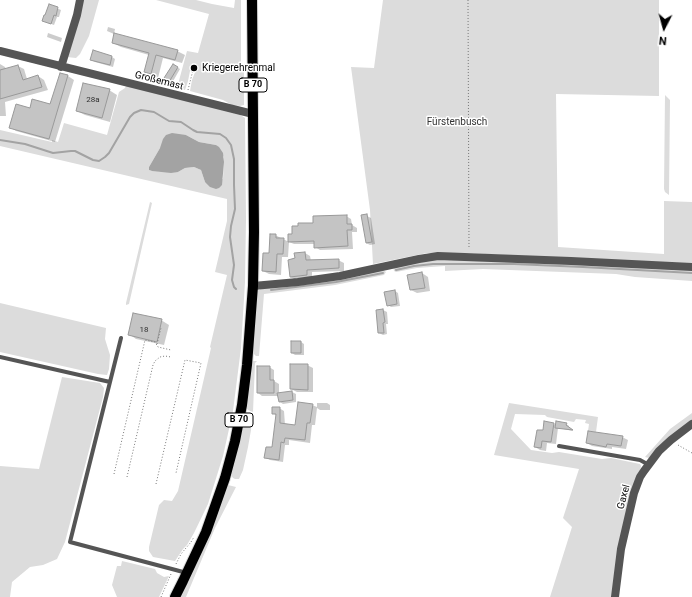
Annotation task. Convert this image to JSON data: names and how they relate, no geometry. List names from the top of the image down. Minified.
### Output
{"streets":{"main road":["B 70"],"street":["Großemast","Gaxel"]},"crossings":[["Großemast","B 70"]],"parks":["Fürstenbusch"],"places":["Kriegerehrenmal"],"house_numbers":["28a","18"],"north":"bottom"}
